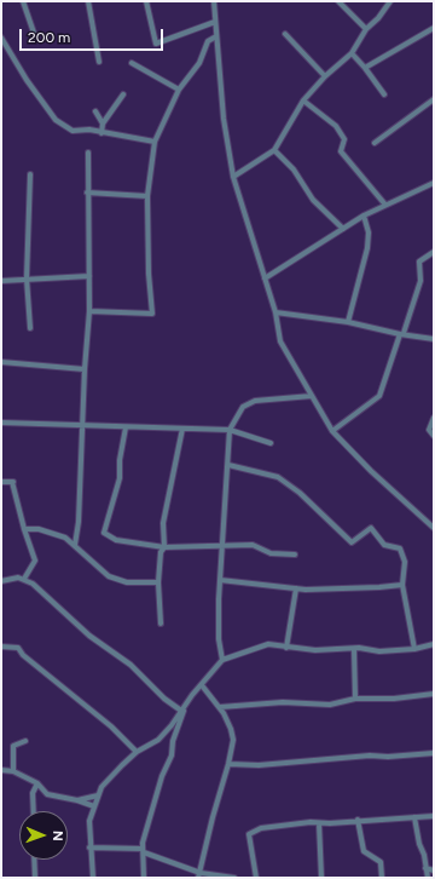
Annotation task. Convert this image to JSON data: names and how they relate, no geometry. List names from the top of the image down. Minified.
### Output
{"scale_bar":"200 m","north":"right"}
